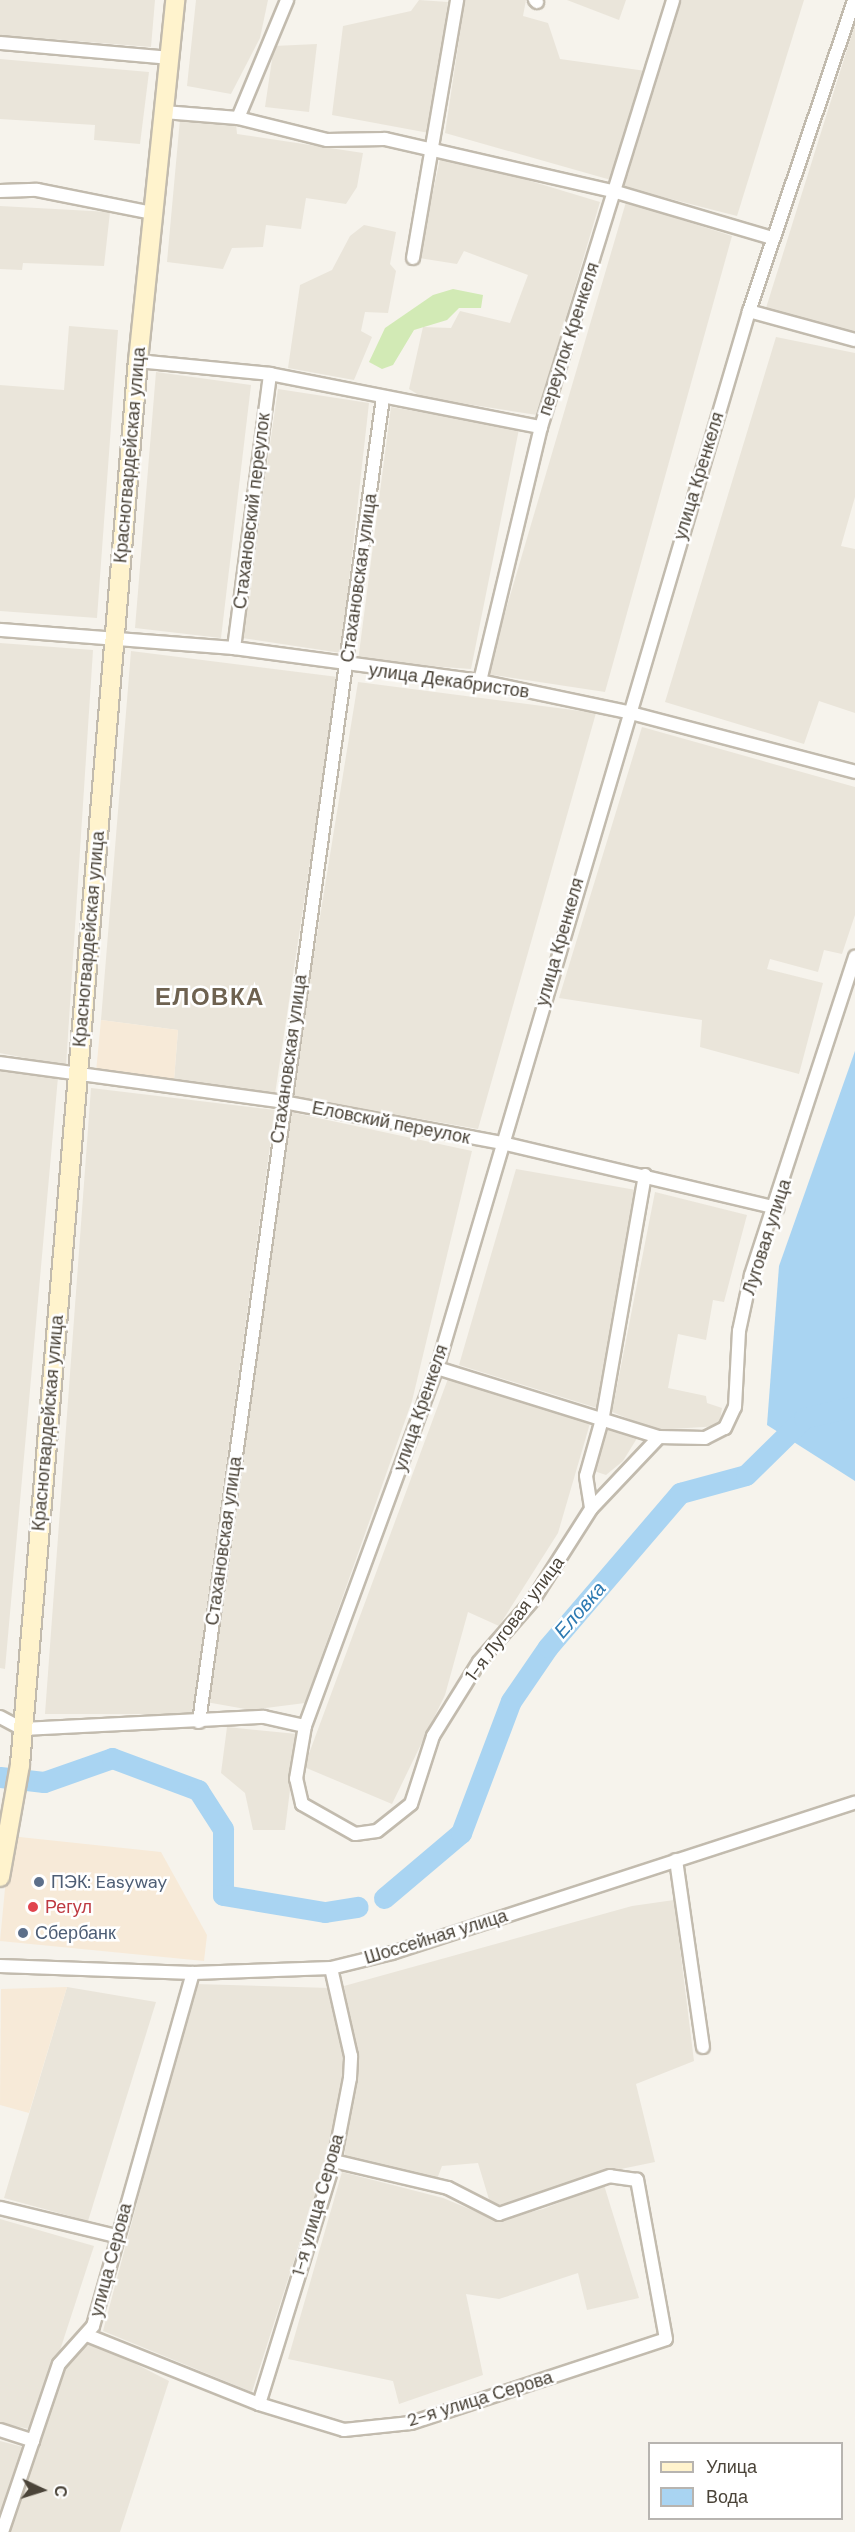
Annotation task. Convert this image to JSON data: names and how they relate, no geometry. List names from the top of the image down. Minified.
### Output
{"streets":{"main road":["Красногвардейская улица"],"street":["переулок Кренкеля","улица Кренкеля","Стахановский переулок","Стахановская улица","улица Декабристов","Еловский переулок","Луговая улица","1-я Луговая улица","Шоссейная улица","1-я улица Серова","улица Серова","2-я улица Серова"]},"crossings":[["переулок Кренкеля","улица Декабристов"],["Красногвардейская улица","улица Декабристов"],["Красногвардейская улица","Еловский переулок"],["улица Кренкеля","улица Декабристов"],["улица Кренкеля","Еловский переулок"],["улица Кренкеля","Луговая улица"],["улица Кренкеля","1-я Луговая улица"],["Стахановский переулок","улица Декабристов"],["Стахановская улица","улица Декабристов"],["Стахановская улица","Еловский переулок"],["Еловский переулок","Луговая улица"],["Шоссейная улица","1-я улица Серова"],["Шоссейная улица","улица Серова"],["1-я улица Серова","2-я улица Серова"],["улица Серова","2-я улица Серова"]],"districts":["ЕЛОВКА"],"water":["Еловка"],"places":["ПЭК: Easyway","Регул","Сбербанк"],"legend":["Улица","Вода"],"north":"right"}
